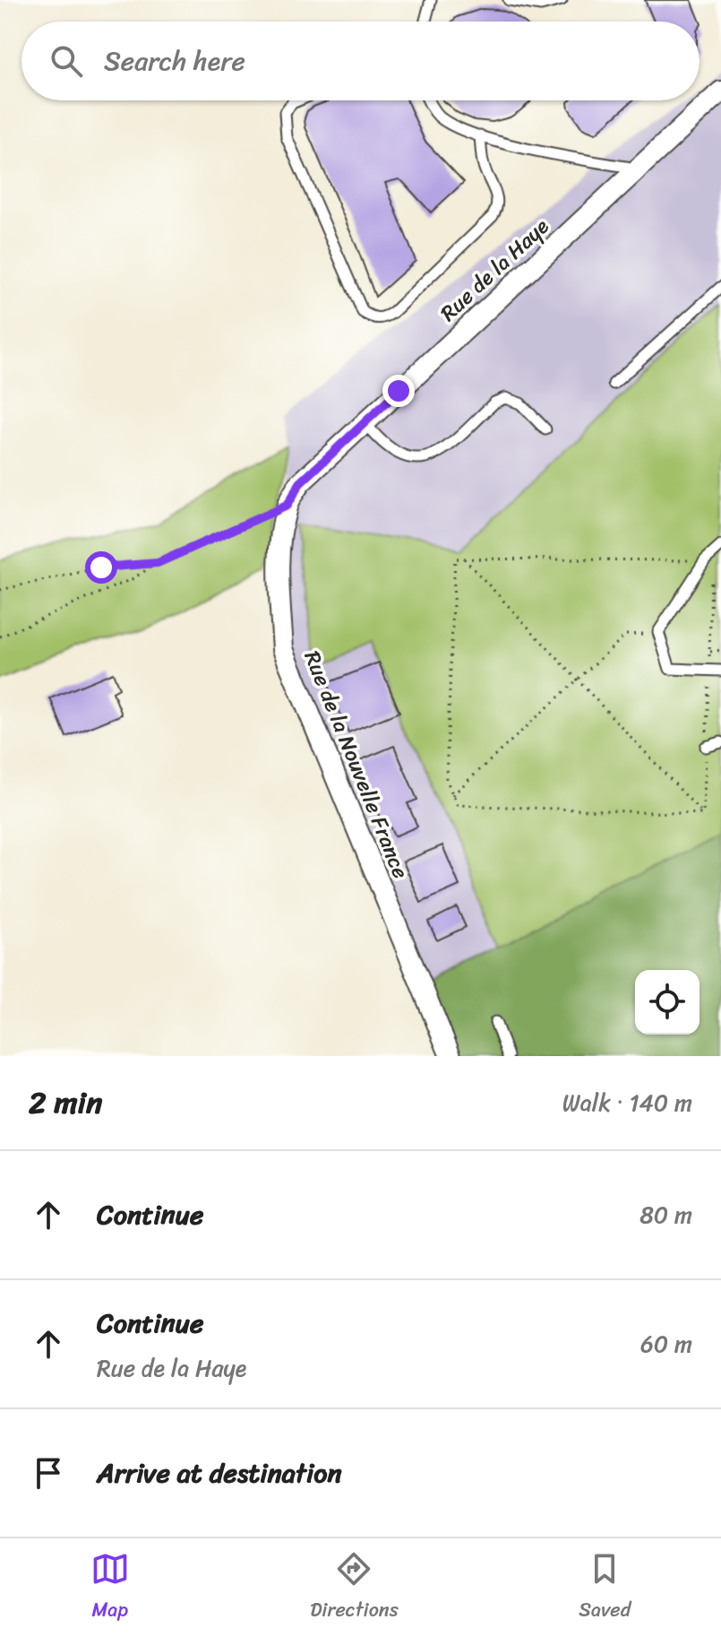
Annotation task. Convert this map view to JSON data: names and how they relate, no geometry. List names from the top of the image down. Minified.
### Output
{"streets":{"street":["Rue de la Haye","Rue de la Nouvelle France"]},"crossings":[["Rue de la Haye","Rue de la Nouvelle France"]],"page":{"search":"Search here","heading":["2 min","Walk · 140 m"],"list":[["Continue","80 m"],["Continue","Rue de la Haye","60 m"],"Arrive at destination"],"nav":["Map","Directions","Saved"]}}
